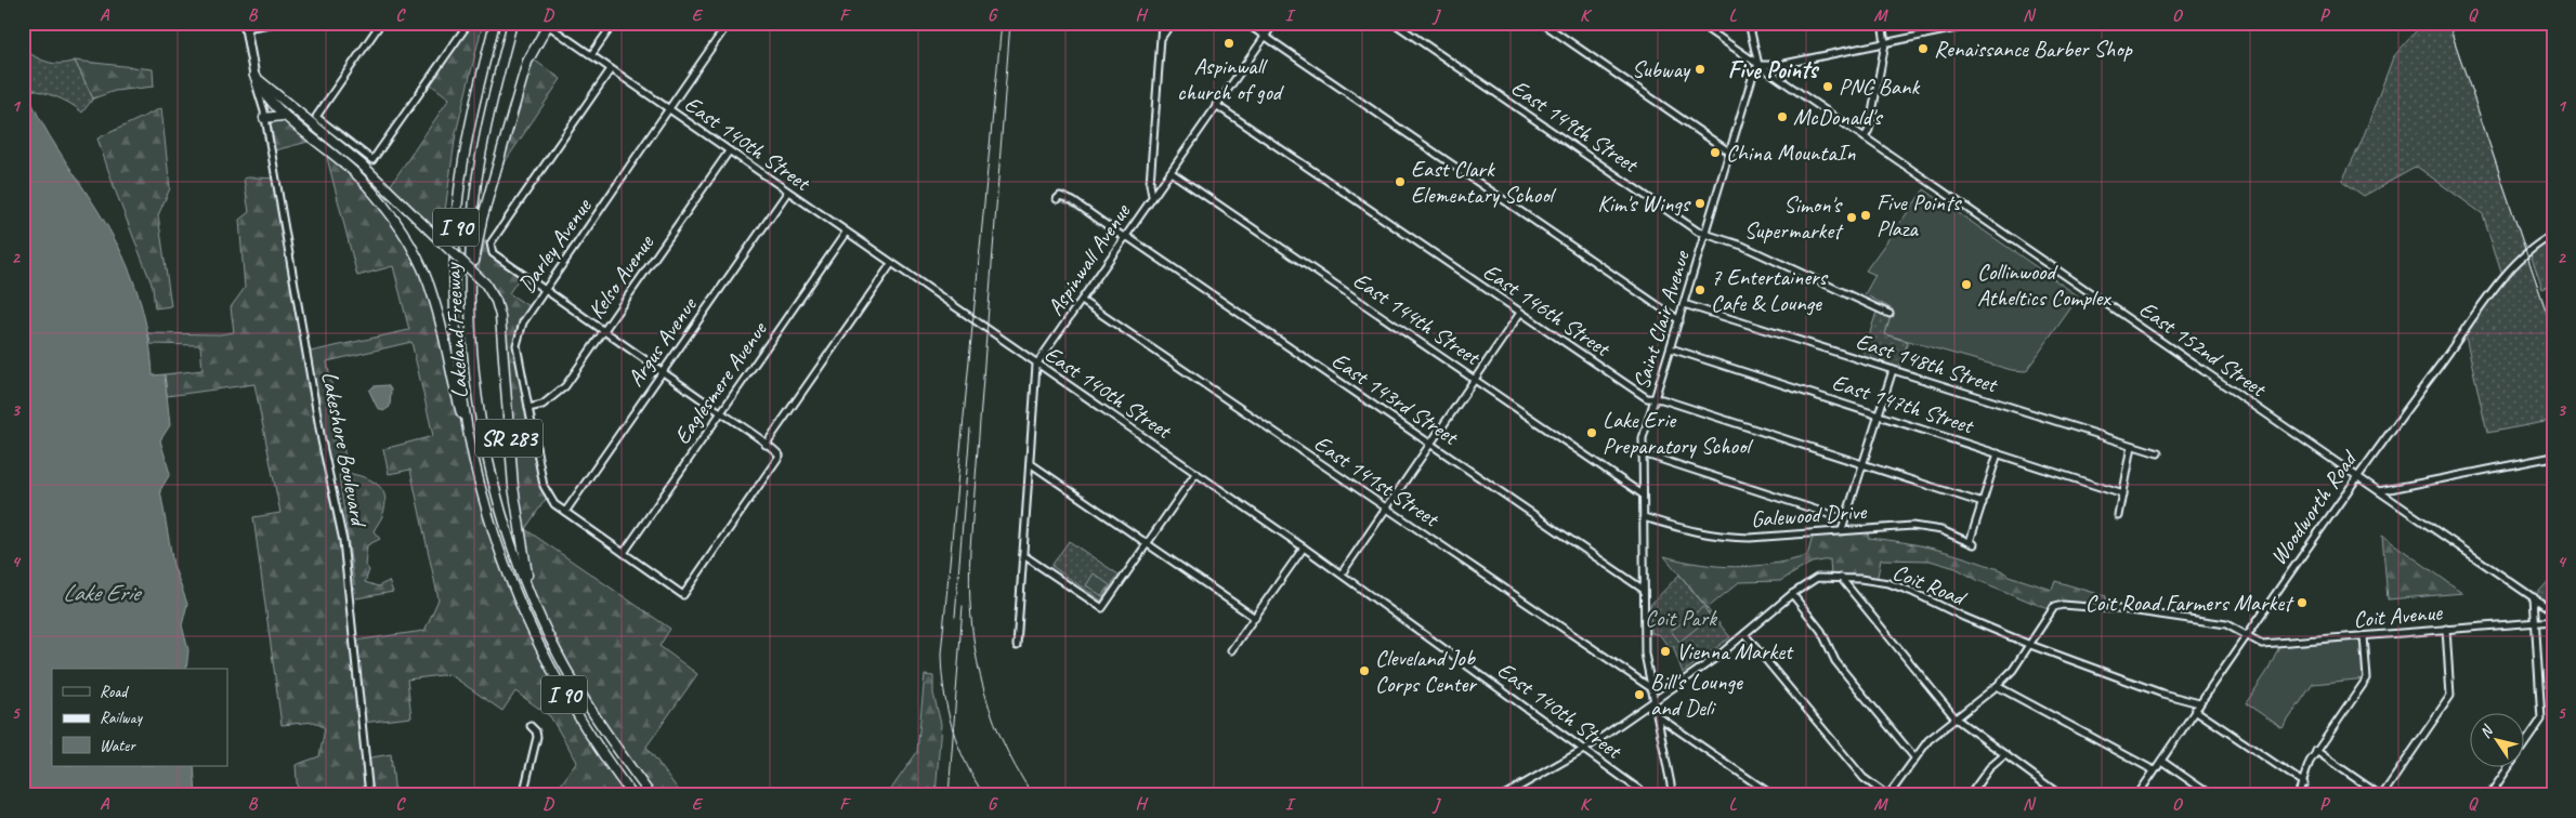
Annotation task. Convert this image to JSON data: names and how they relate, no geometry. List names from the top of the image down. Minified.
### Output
{"streets":{"highway":["I 90","Lakeland Freeway","SR 283"],"street":["East 149th Street","East 140th Street","Darley Avenue","Aspinwall Avenue","Kelso Avenue","East 146th Street","East 144th Street","Saint Clair Avenue","Argus Avenue","East 152nd Street","East 148th Street","Eaglesmere Avenue","East 143rd Street","East 147th Street","Lakeshore Boulevard","East 141st Street","Woodworth Road","Galewood Drive","Coit Road","Coit Avenue"]},"crossings":[["East 149th Street","Saint Clair Avenue"],["East 140th Street","Darley Avenue"],["East 140th Street","Aspinwall Avenue"],["East 140th Street","Kelso Avenue"],["East 140th Street","Argus Avenue"],["East 140th Street","Eaglesmere Avenue"],["East 140th Street","Coit Road"],["Darley Avenue","Kelso Avenue"],["Darley Avenue","Argus Avenue"],["Darley Avenue","Eaglesmere Avenue"],["Aspinwall Avenue","East 146th Street"],["Aspinwall Avenue","East 144th Street"],["Aspinwall Avenue","East 143rd Street"],["Aspinwall Avenue","East 141st Street"],["East 146th Street","Saint Clair Avenue"],["East 146th Street","Galewood Drive"],["East 144th Street","Saint Clair Avenue"],["Saint Clair Avenue","East 152nd Street"],["Saint Clair Avenue","East 148th Street"],["Saint Clair Avenue","East 143rd Street"],["Saint Clair Avenue","East 147th Street"],["Saint Clair Avenue","East 141st Street"],["Saint Clair Avenue","Galewood Drive"],["Saint Clair Avenue","Coit Road"],["Lakeland Freeway","SR 283"],["East 152nd Street","Woodworth Road"],["SR 283","Lakeshore Boulevard"],["Woodworth Road","Coit Road"],["Woodworth Road","Coit Avenue"],["Coit Road","Coit Avenue"]],"districts":["Five Points"],"water":["Lake Erie"],"parks":["Coit Park"],"places":["Aspinwall church of god","Renaissance Barber Shop","Subway","PNC Bank","McDonald's","China MountaIn","East Clark Elementary School","Kim's Wings","Five Points Plaza","Simon's Supermarket","Collinwood Atheltics Complex","7 Entertainers Cafe & Lounge","Lake Erie Preparatory School","Coit Road Farmers Market","Vienna Market","Cleveland Job Corps Center","Bill's Lounge and Deli"],"legend":["Road","Railway","Water"],"north":"top left","grid":{"columns":["A","B","C","D","E","F","G","H","I","J","K","L","M","N","O","P","Q"],"rows":["1","2","3","4","5"]}}
